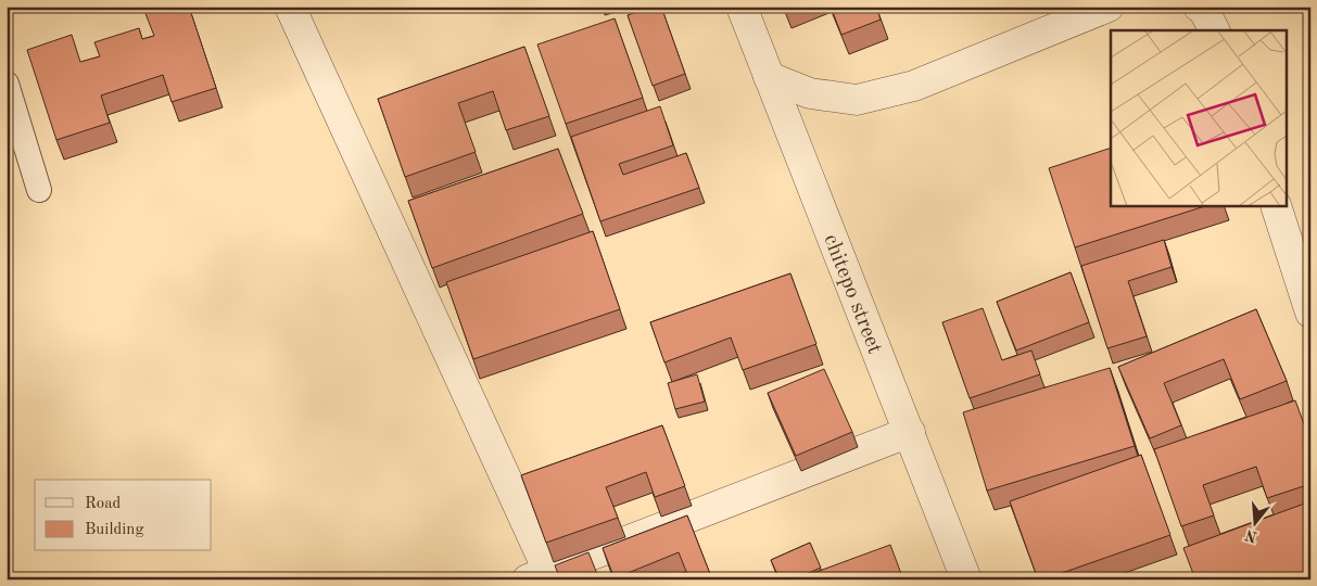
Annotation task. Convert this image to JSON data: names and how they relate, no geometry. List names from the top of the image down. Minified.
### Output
{"streets":{"street":["chitepo street"]},"legend":["Road","Building"],"north":"bottom"}
